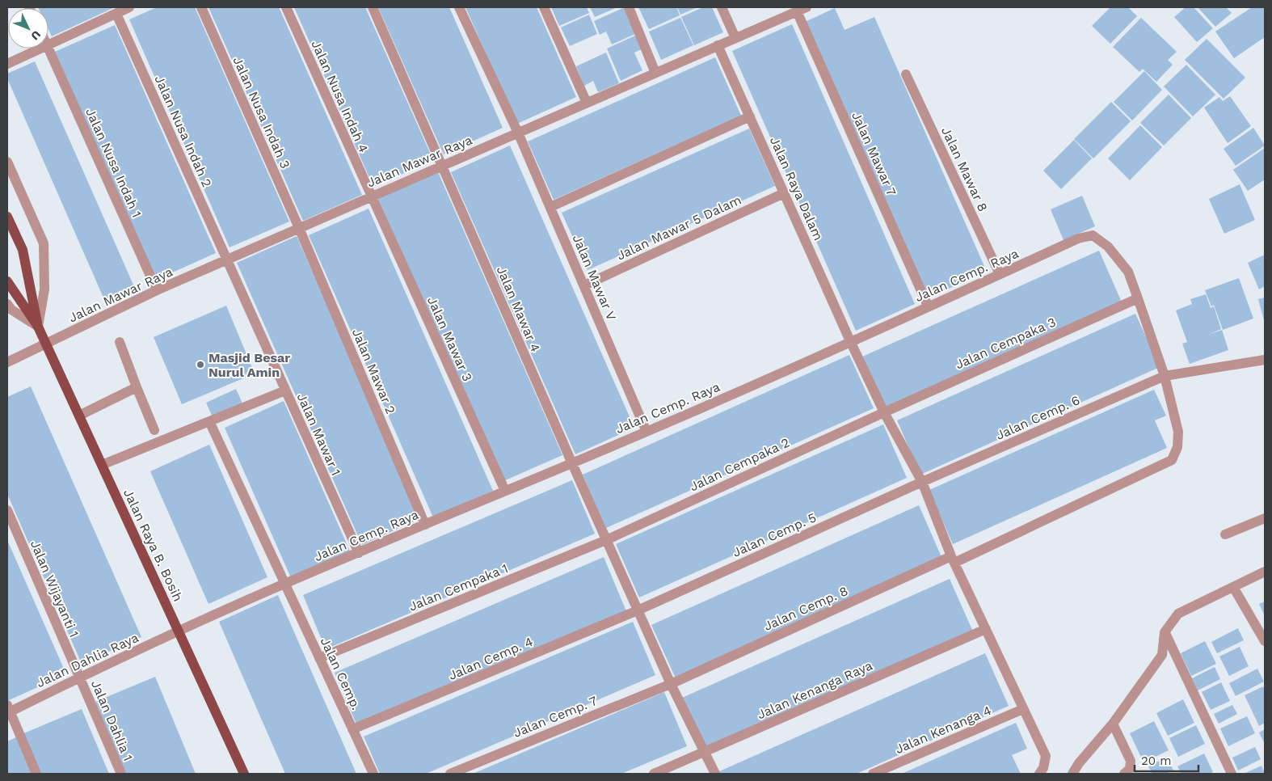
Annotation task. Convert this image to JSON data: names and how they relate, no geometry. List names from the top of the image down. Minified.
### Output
{"streets":{"main road":["Jalan Raya B. Bosih"],"street":["Jalan Nusa Indah 4","Jalan Nusa Indah 3","Jalan Nusa Indah 2","Jalan Mawar 7","Jalan Mawar Raya","Jalan Nusa Indah 1","Jalan Mawar 8","Jalan Raya Dalam","Jalan Mawar 5 Dalam","Jalan Cemp. Raya","Jalan Mawar V","Jalan Mawar 4","Jalan Mawar 3","Jalan Cempaka 3","Jalan Mawar 2","Jalan Cemp. 6","Jalan Mawar 1","Jalan Cempaka 2","Jalan Cemp. 5","Jalan Cempaka 1","Jalan Wijayanti 1","Jalan Cemp. 8","Jalan Cemp. 4","Jalan Dahlia Raya","Jalan Cemp.","Jalan Kenanga Raya","Jalan Cemp. 7","Jalan Dahlia 1","Jalan Kenanga 4"]},"crossings":[["Jalan Nusa Indah 4","Jalan Mawar Raya"],["Jalan Nusa Indah 4","Jalan Mawar 3"],["Jalan Nusa Indah 3","Jalan Mawar Raya"],["Jalan Nusa Indah 3","Jalan Mawar 2"],["Jalan Nusa Indah 2","Jalan Mawar Raya"],["Jalan Nusa Indah 2","Jalan Mawar 1"],["Jalan Mawar 7","Jalan Mawar Raya"],["Jalan Mawar 7","Jalan Cemp. Raya"],["Jalan Mawar Raya","Jalan Nusa Indah 1"],["Jalan Mawar Raya","Jalan Raya Dalam"],["Jalan Mawar Raya","Jalan Mawar V"],["Jalan Mawar Raya","Jalan Mawar 4"],["Jalan Mawar Raya","Jalan Mawar 3"],["Jalan Mawar Raya","Jalan Mawar 2"],["Jalan Mawar Raya","Jalan Mawar 1"],["Jalan Mawar Raya","Jalan Raya B. Bosih"],["Jalan Mawar 8","Jalan Cemp. Raya"],["Jalan Raya Dalam","Jalan Mawar 5 Dalam"],["Jalan Raya Dalam","Jalan Cemp. Raya"],["Jalan Raya Dalam","Jalan Cempaka 3"],["Jalan Raya Dalam","Jalan Cemp. 6"],["Jalan Raya Dalam","Jalan Cempaka 2"],["Jalan Raya Dalam","Jalan Cemp. 5"],["Jalan Raya Dalam","Jalan Cemp. 8"],["Jalan Raya Dalam","Jalan Kenanga Raya"],["Jalan Raya Dalam","Jalan Kenanga 4"],["Jalan Mawar 5 Dalam","Jalan Mawar V"],["Jalan Cemp. Raya","Jalan Mawar V"],["Jalan Cemp. Raya","Jalan Mawar 4"],["Jalan Cemp. Raya","Jalan Mawar 3"],["Jalan Cemp. Raya","Jalan Cempaka 3"],["Jalan Cemp. Raya","Jalan Mawar 2"],["Jalan Cemp. Raya","Jalan Mawar 1"],["Jalan Cemp. Raya","Jalan Raya B. Bosih"],["Jalan Cemp. Raya","Jalan Cemp. 8"],["Jalan Cemp. Raya","Jalan Dahlia Raya"],["Jalan Cemp. Raya","Jalan Cemp."],["Jalan Mawar 4","Jalan Cempaka 2"],["Jalan Mawar 4","Jalan Cemp. 5"],["Jalan Mawar 4","Jalan Cempaka 1"],["Jalan Mawar 4","Jalan Cemp. 8"],["Jalan Mawar 4","Jalan Cemp. 4"],["Jalan Mawar 4","Jalan Kenanga Raya"],["Jalan Mawar 4","Jalan Cemp. 7"],["Jalan Cempaka 3","Jalan Cempaka 2"],["Jalan Cempaka 3","Jalan Cemp. 8"],["Jalan Cemp. 6","Jalan Cemp. 5"],["Jalan Cemp. 6","Jalan Cemp. 8"],["Jalan Cempaka 2","Jalan Cempaka 1"],["Jalan Cemp. 5","Jalan Cemp. 4"],["Jalan Raya B. Bosih","Jalan Dahlia Raya"],["Jalan Cempaka 1","Jalan Cemp."],["Jalan Wijayanti 1","Jalan Dahlia Raya"],["Jalan Wijayanti 1","Jalan Dahlia 1"],["Jalan Cemp. 8","Jalan Cemp. 7"],["Jalan Cemp. 4","Jalan Cemp."],["Jalan Dahlia Raya","Jalan Dahlia 1"]],"places":["Masjid Besar Nurul Amin"],"scale_bar":"20 m","north":"bottom right"}
